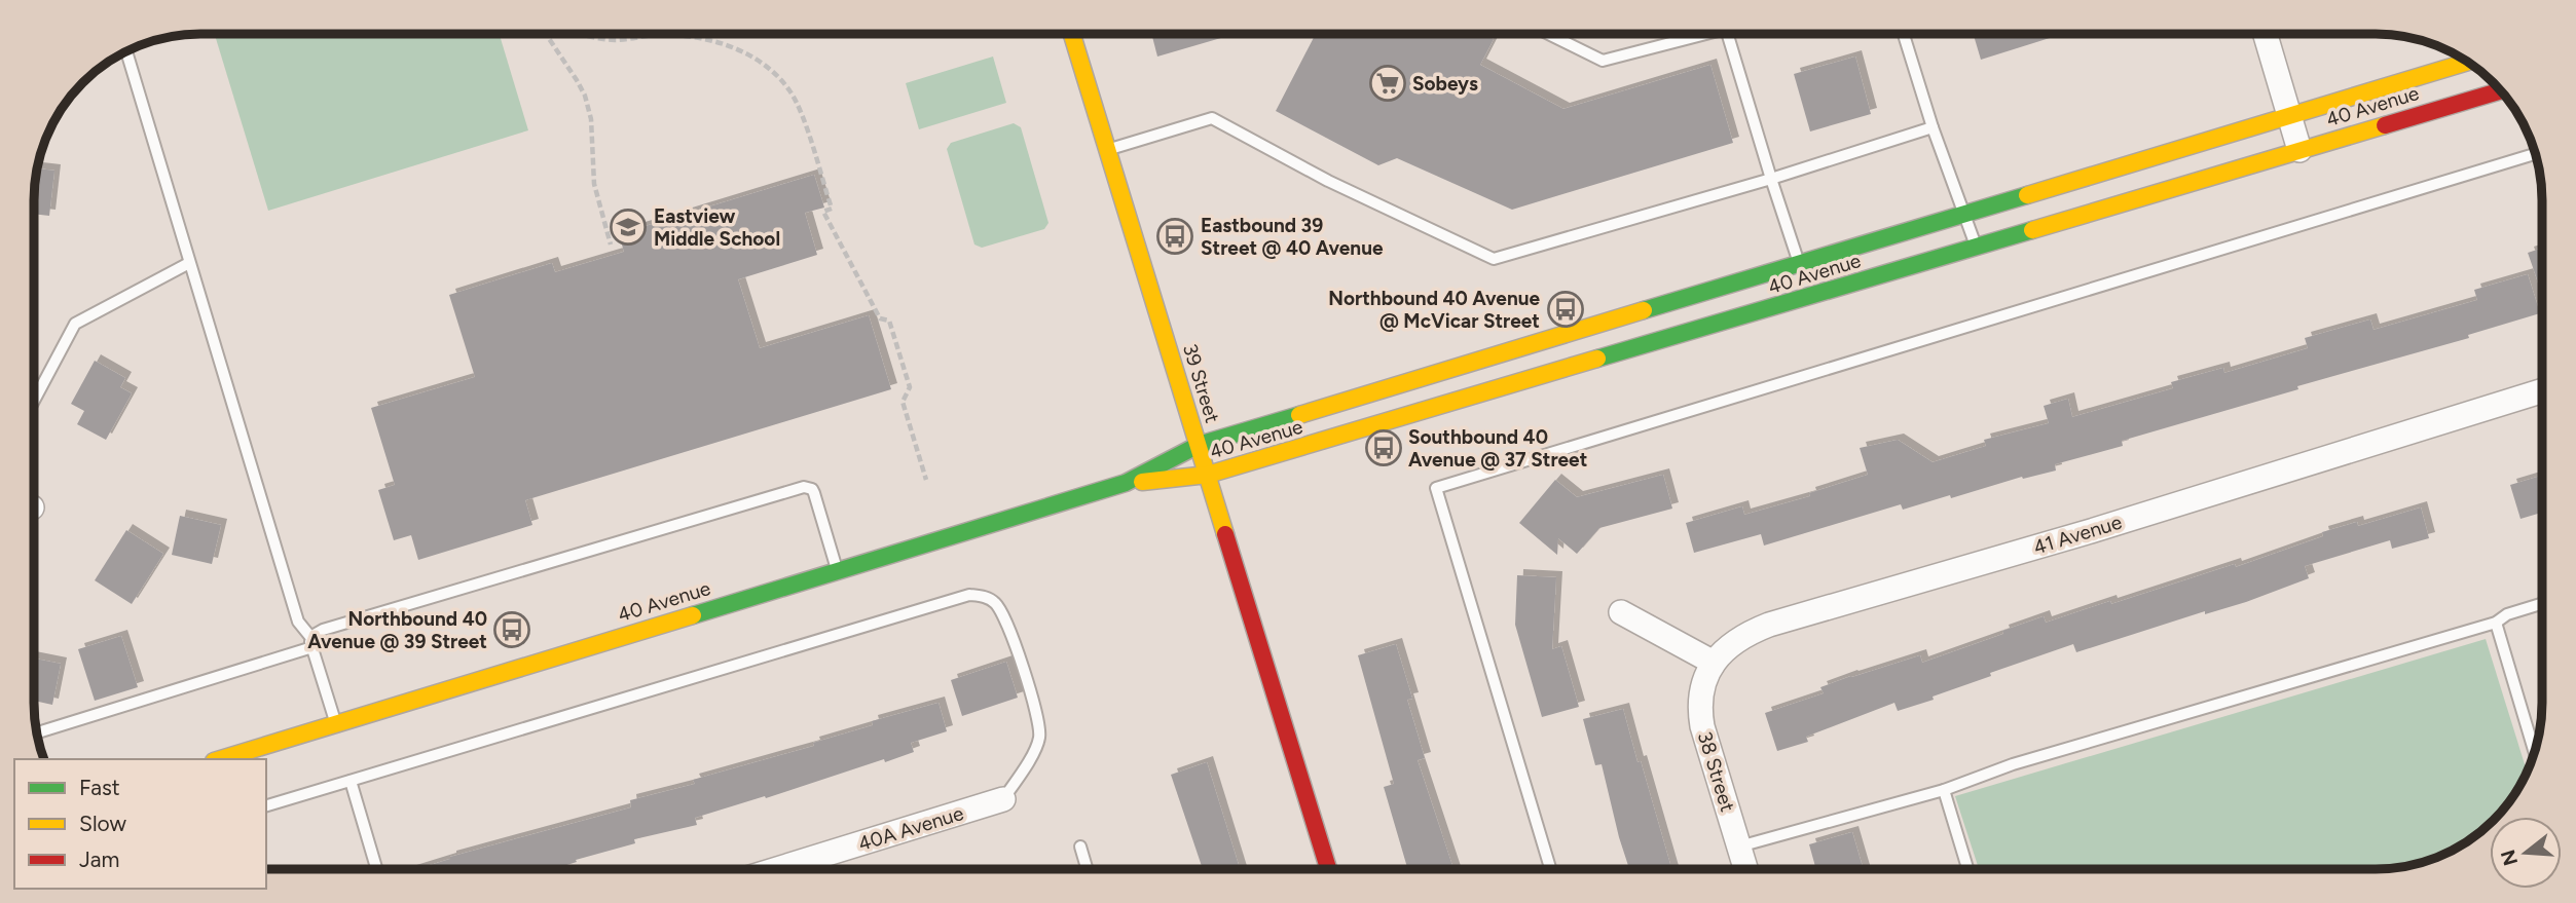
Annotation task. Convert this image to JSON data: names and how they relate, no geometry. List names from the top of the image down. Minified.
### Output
{"streets":{"main road":["40 Avenue","39 Street"],"street":["41 Avenue","38 Street","40A Avenue"]},"crossings":[["40 Avenue","39 Street"],["41 Avenue","38 Street"]],"places":{"supermarket":["Sobeys"],"school or university":["Eastview Middle School"],"bus stop":["Eastbound 39 Street @ 40 Avenue","Northbound 40 Avenue @ McVicar Street","Southbound 40 Avenue @ 37 Street","Northbound 40 Avenue @ 39 Street"]},"legend":["Fast","Slow","Jam"],"north":"left"}
